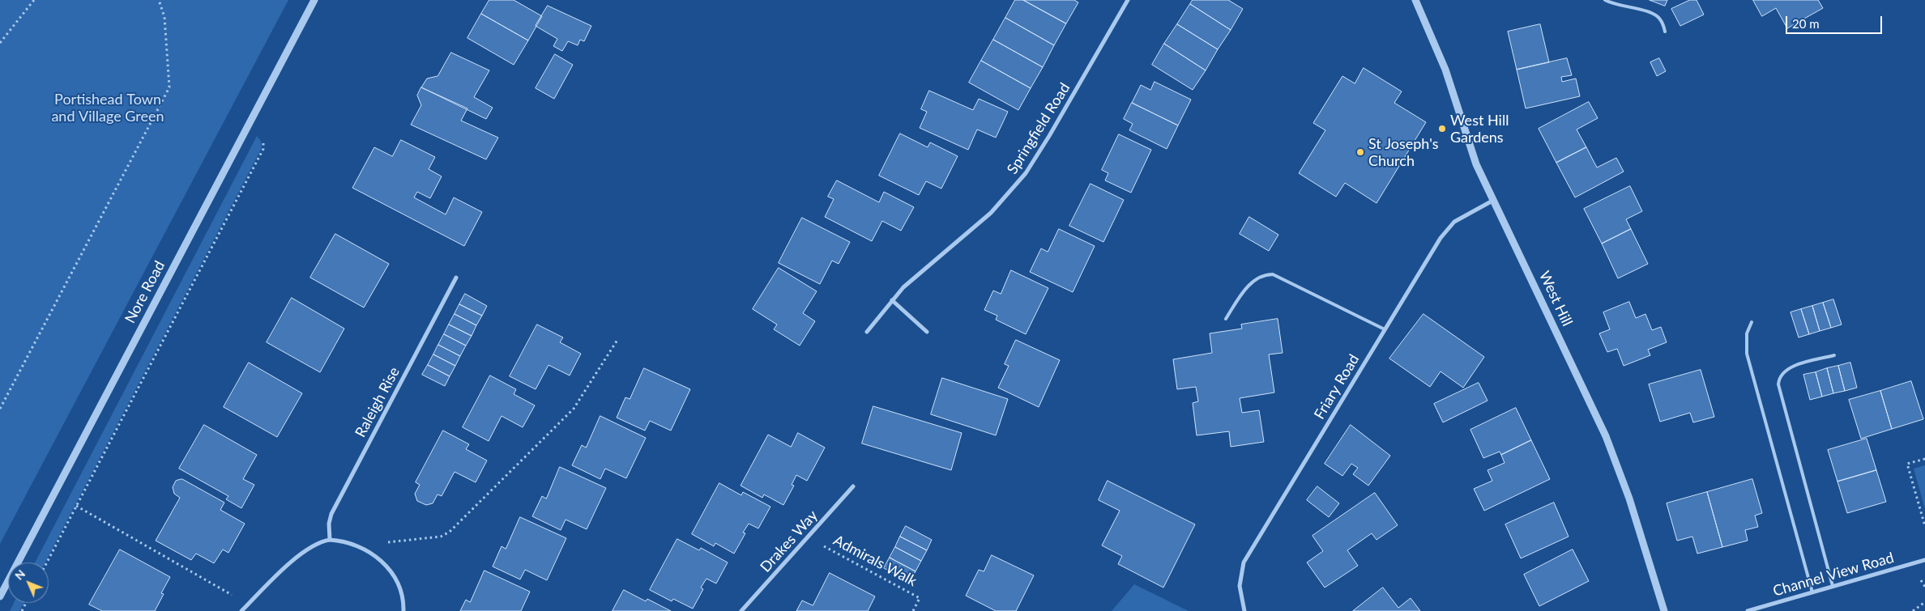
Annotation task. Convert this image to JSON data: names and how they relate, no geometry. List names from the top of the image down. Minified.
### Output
{"streets":{"street":["Springfield Road","Nore Road","West Hill","Friary Road","Raleigh Rise","Drakes Way","Channel View Road"],"path":["Admirals Walk"]},"crossings":[["West Hill","Friary Road"],["Drakes Way","Admirals Walk"]],"parks":["Portishead Town and Village Green"],"places":["West Hill Gardens","St Joseph's Church"],"scale_bar":"20 m","north":"top left"}
